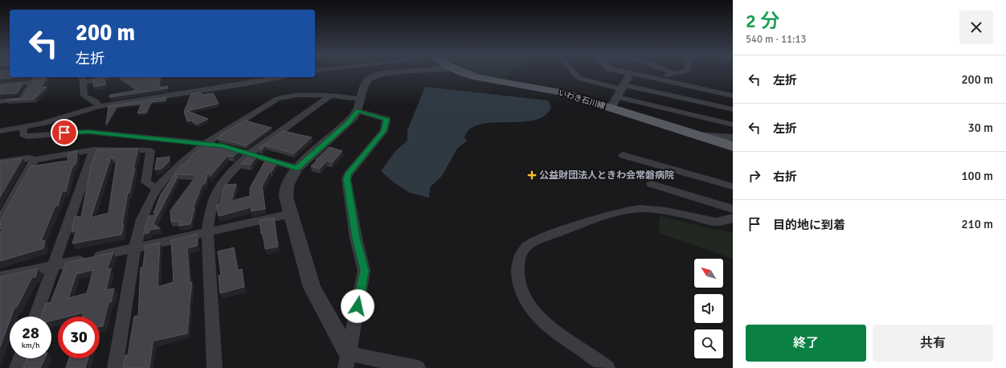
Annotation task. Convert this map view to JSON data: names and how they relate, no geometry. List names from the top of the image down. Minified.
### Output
{"streets":{"main road":["いわき石川線"]},"places":{"health":["公益財団法人ときわ会常磐病院"]},"north":"top left","page":{"heading":["2 分","540 m · 11:13"],"turn":["200 m","左折"],"list":[{"name":"左折","value":"200 m"},{"name":"左折","value":"30 m"},{"name":"右折","value":"100 m"},{"name":"目的地に到着","value":"210 m"}],"speed":"28 km/h","limit":"30","buttons":["終了","共有"]}}
